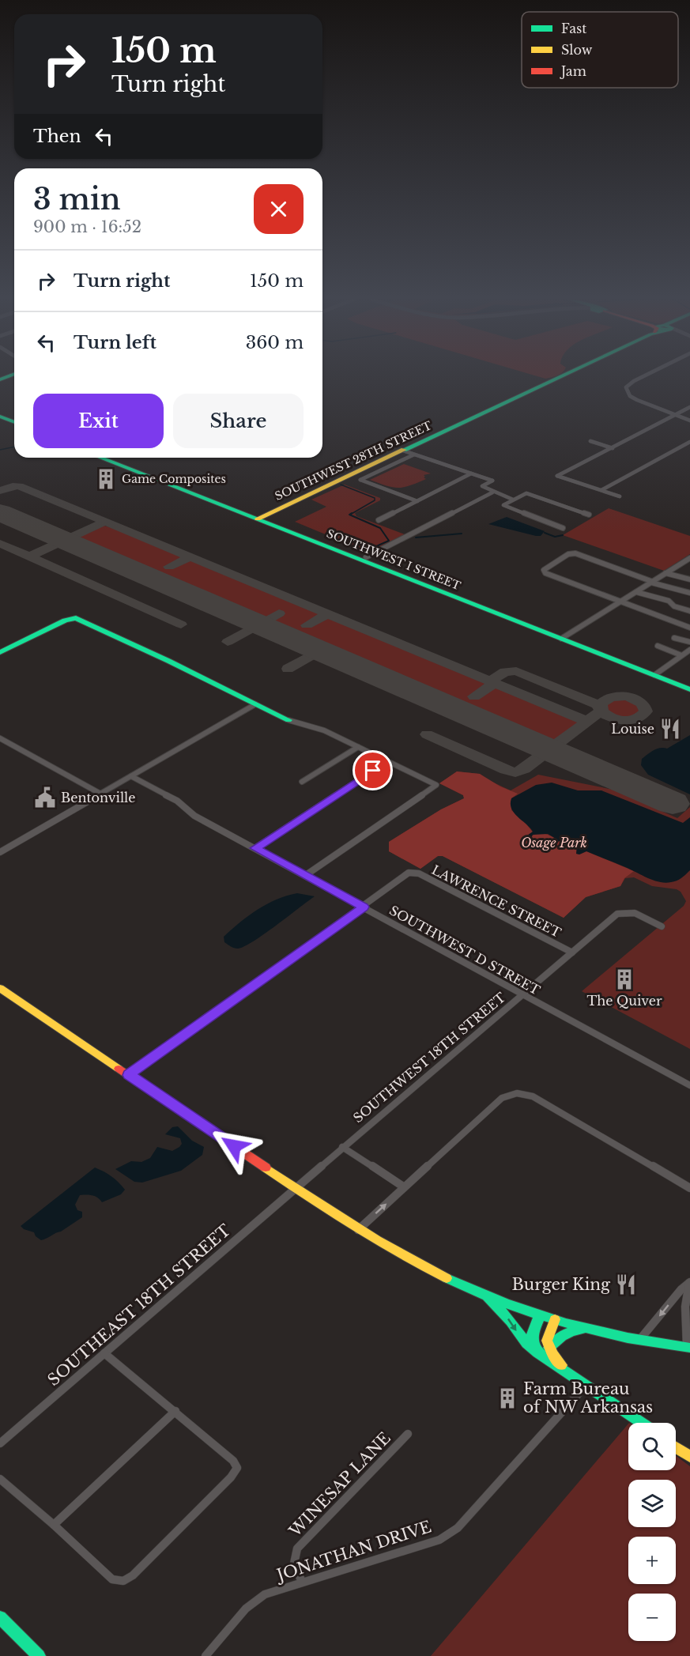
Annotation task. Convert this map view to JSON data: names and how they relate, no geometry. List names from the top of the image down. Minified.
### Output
{"streets":{"main road":["SOUTHWEST 28TH STREET","SOUTHWEST I STREET"],"street":["LAWRENCE STREET","SOUTHWEST D STREET","SOUTHWEST 18TH STREET","SOUTHEAST 18TH STREET","WINESAP LANE","JONATHAN DRIVE"]},"crossings":[["SOUTHWEST 28TH STREET","SOUTHWEST I STREET"],["LAWRENCE STREET","SOUTHWEST D STREET"],["LAWRENCE STREET","SOUTHWEST 18TH STREET"],["SOUTHWEST D STREET","SOUTHWEST 18TH STREET"],["SOUTHWEST 18TH STREET","SOUTHEAST 18TH STREET"],["WINESAP LANE","JONATHAN DRIVE"]],"parks":["Osage Park"],"places":{"building":["Game Composites","The Quiver","Farm Bureau of NW Arkansas"],"restaurant":["Louise","Burger King"],"public building":["Bentonville"]},"legend":["Fast","Slow","Jam"],"page":{"turn":["150 m","Turn right"],"then":"Then","heading":["3 min","900 m · 16:52"],"list":[{"name":"Turn right","value":"150 m"},{"name":"Turn left","value":"360 m"}],"buttons":["Exit","Share"],"map_buttons":["+","−"]}}
